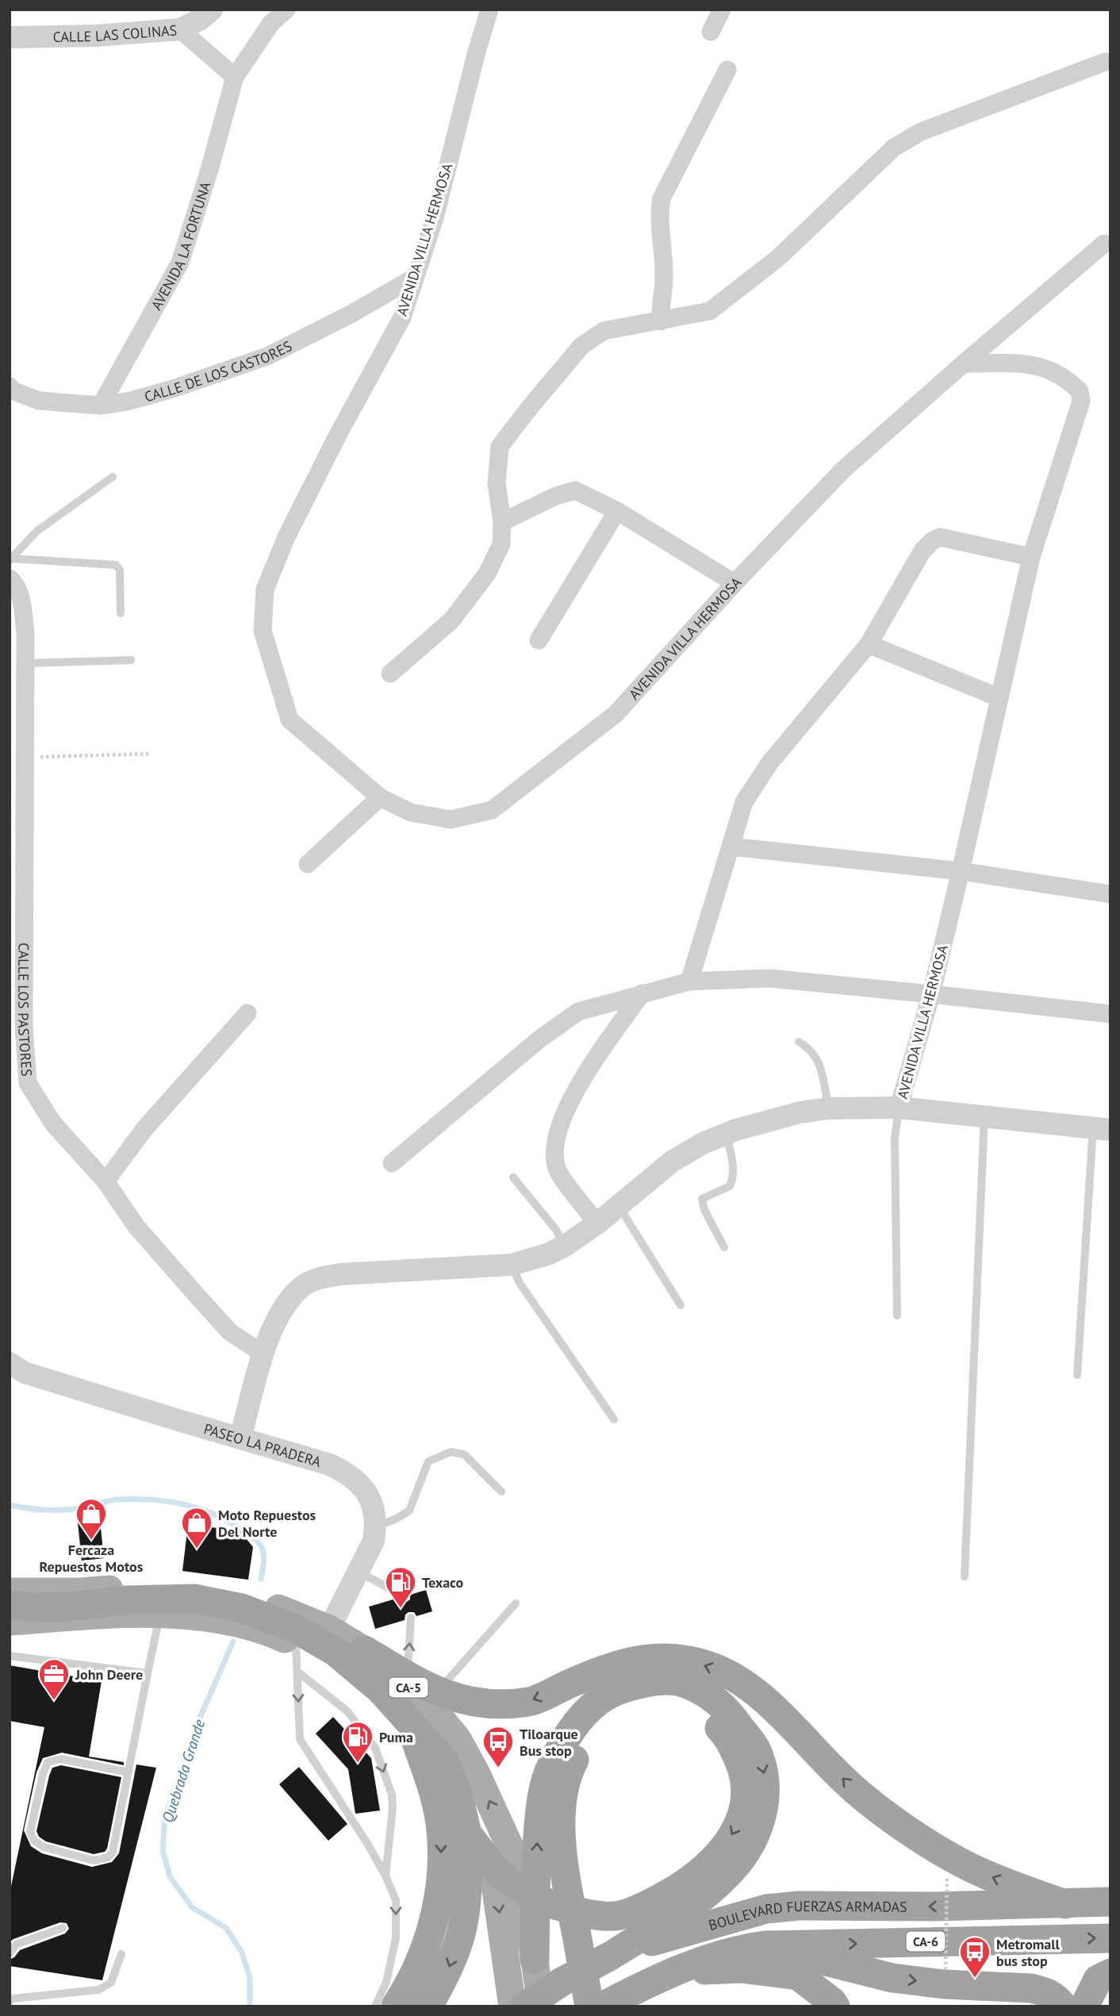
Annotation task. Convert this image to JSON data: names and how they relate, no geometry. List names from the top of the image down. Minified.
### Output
{"streets":{"highway":["BOULEVARD FUERZAS ARMADAS","CA-6"],"main road":["CA-5"],"street":["CALLE LAS COLINAS","AVENIDA VILLA HERMOSA","AVENIDA LA FORTUNA","CALLE DE LOS CASTORES","CALLE LOS PASTORES","PASEO LA PRADERA"]},"crossings":[["CALLE LAS COLINAS","AVENIDA LA FORTUNA"],["AVENIDA VILLA HERMOSA","CALLE DE LOS CASTORES"],["AVENIDA LA FORTUNA","CALLE DE LOS CASTORES"],["PASEO LA PRADERA","CA-5"]],"water":["Quebrada Grande"],"places":{"shop":["Fercaza Repuestos Motos","Moto Repuestos Del Norte"],"fuel station":["Texaco","Puma"],"office":["John Deere"],"bus stop":["Tiloarque Bus stop","Metromall bus stop"]}}
